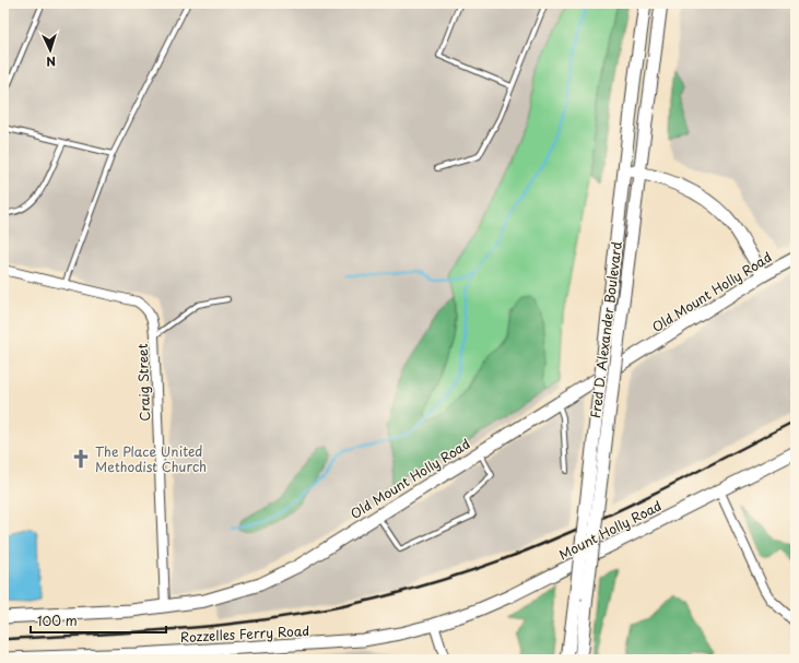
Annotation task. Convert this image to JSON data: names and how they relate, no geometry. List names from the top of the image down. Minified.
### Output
{"streets":{"street":["Old Mount Holly Road","Fred D. Alexander Boulevard","Craig Street","Mount Holly Road","Rozzelles Ferry Road"]},"crossings":[["Old Mount Holly Road","Craig Street"],["Mount Holly Road","Rozzelles Ferry Road"]],"places":{"church":["The Place United Methodist Church"]},"scale_bar":"100 m","north":"bottom"}
